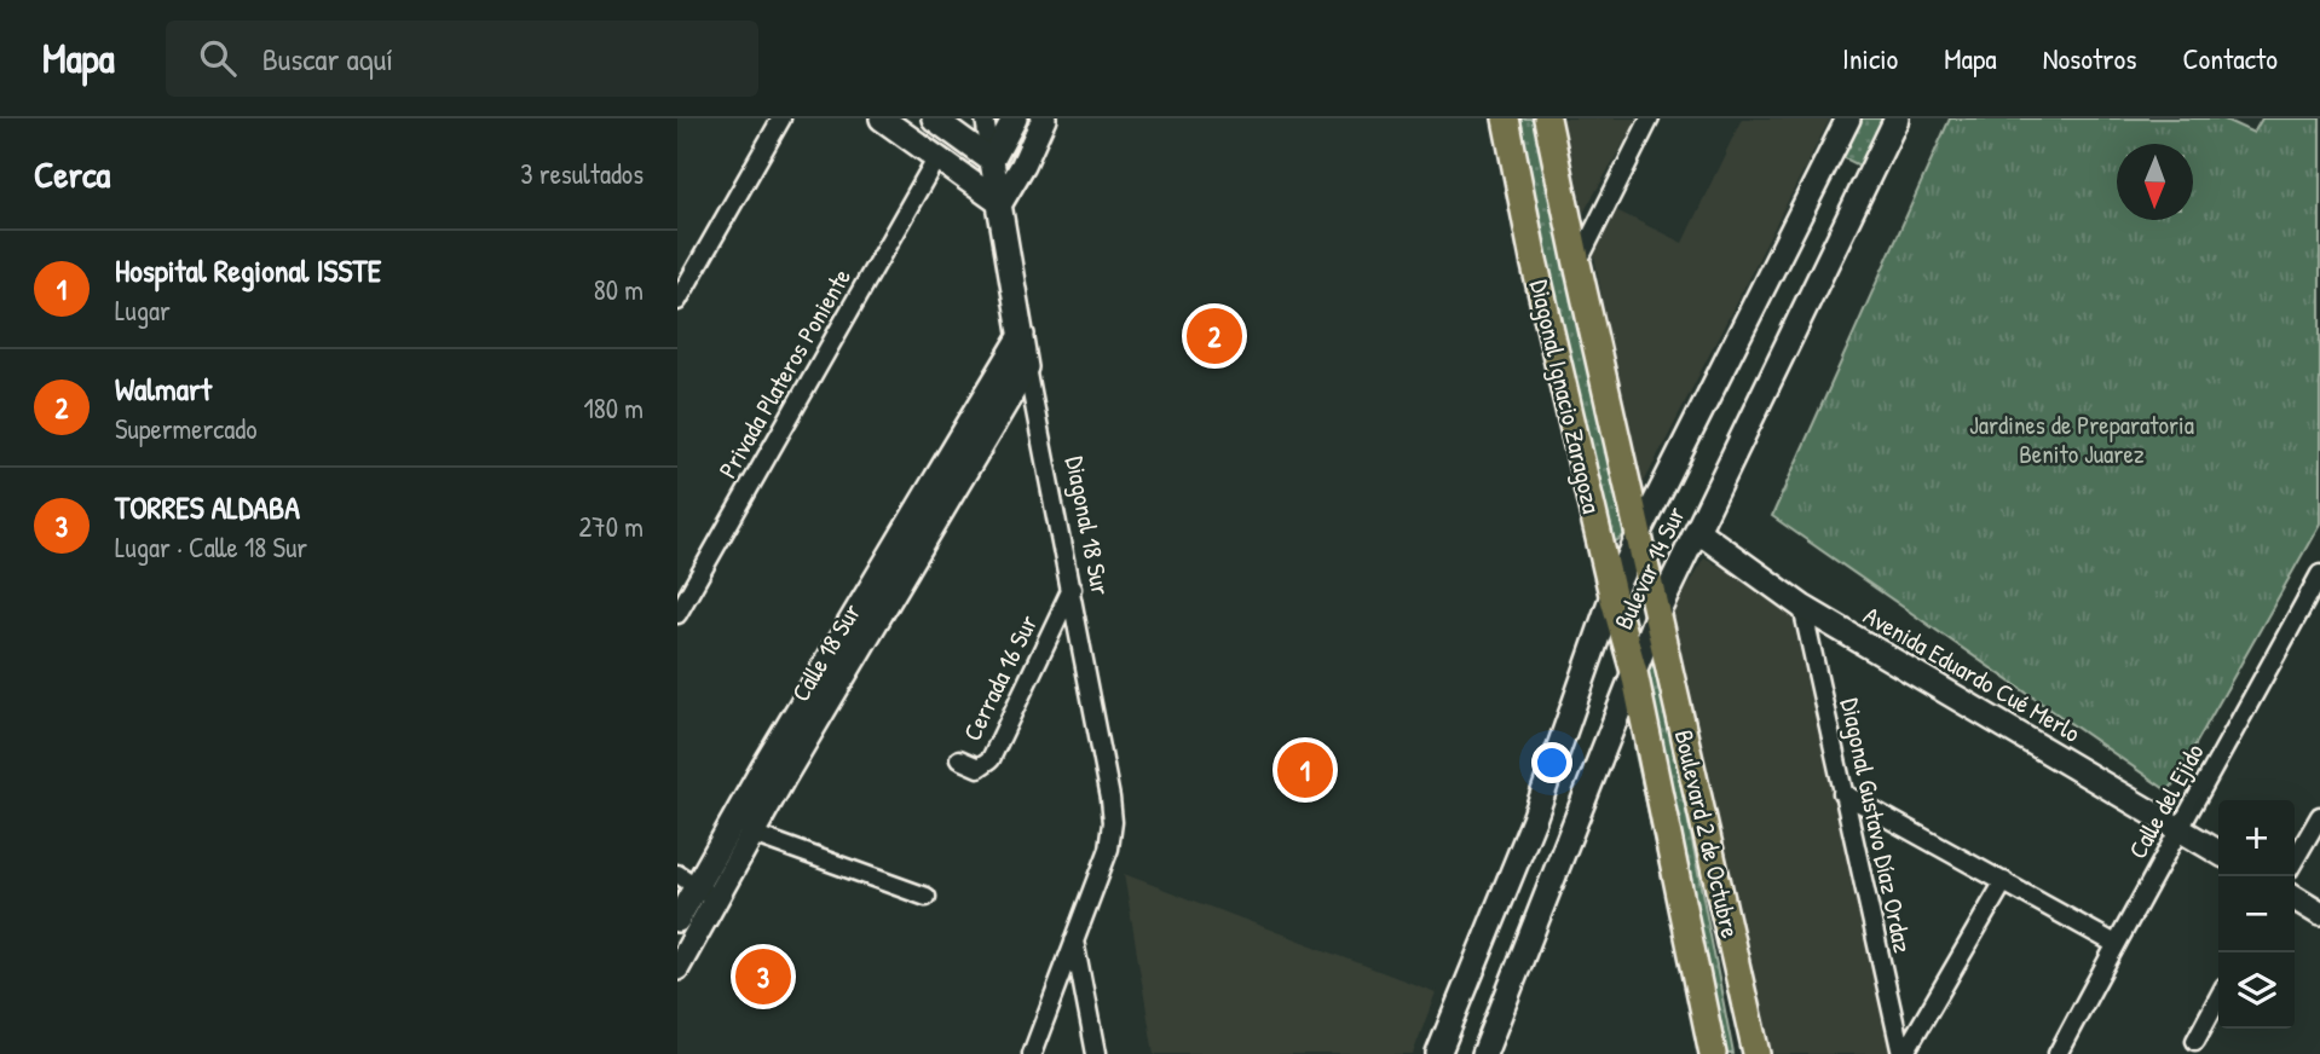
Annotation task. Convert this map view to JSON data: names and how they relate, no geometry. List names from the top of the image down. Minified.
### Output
{"streets":{"main road":["Diagonal Ignacio Zaragoza","Boulevard 2 de Octubre"],"street":["Privada Plateros Poniente","Diagonal 18 Sur","Bulevar 14 Sur","Calle 18 Sur","Avenida Eduardo Cué Merlo","Cerrada 16 Sur","Calle del Ejido","Diagonal Gustavo Díaz Ordaz"]},"crossings":[["Diagonal Ignacio Zaragoza","Bulevar 14 Sur"],["Diagonal Ignacio Zaragoza","Boulevard 2 de Octubre"],["Diagonal 18 Sur","Calle 18 Sur"],["Diagonal 18 Sur","Cerrada 16 Sur"],["Bulevar 14 Sur","Avenida Eduardo Cué Merlo"],["Bulevar 14 Sur","Boulevard 2 de Octubre"],["Avenida Eduardo Cué Merlo","Calle del Ejido"],["Avenida Eduardo Cué Merlo","Diagonal Gustavo Díaz Ordaz"]],"parks":["Jardines de Preparatoria Benito Juarez"],"north":"bottom","page":{"header":"Mapa","search":"Buscar aquí","nav":["Inicio","Mapa","Nosotros","Contacto"],"heading":["Cerca","3 resultados"],"list":[{"mark":"1","name":"Hospital Regional ISSTE","note":"Lugar","value":"80 m"},{"mark":"2","name":"Walmart","note":"Supermercado","value":"180 m"},{"mark":"3","name":"TORRES ALDABA","note":"Lugar · Calle 18 Sur","value":"270 m"}],"pins":["2","1","3"],"map_buttons":["+","−"]}}
